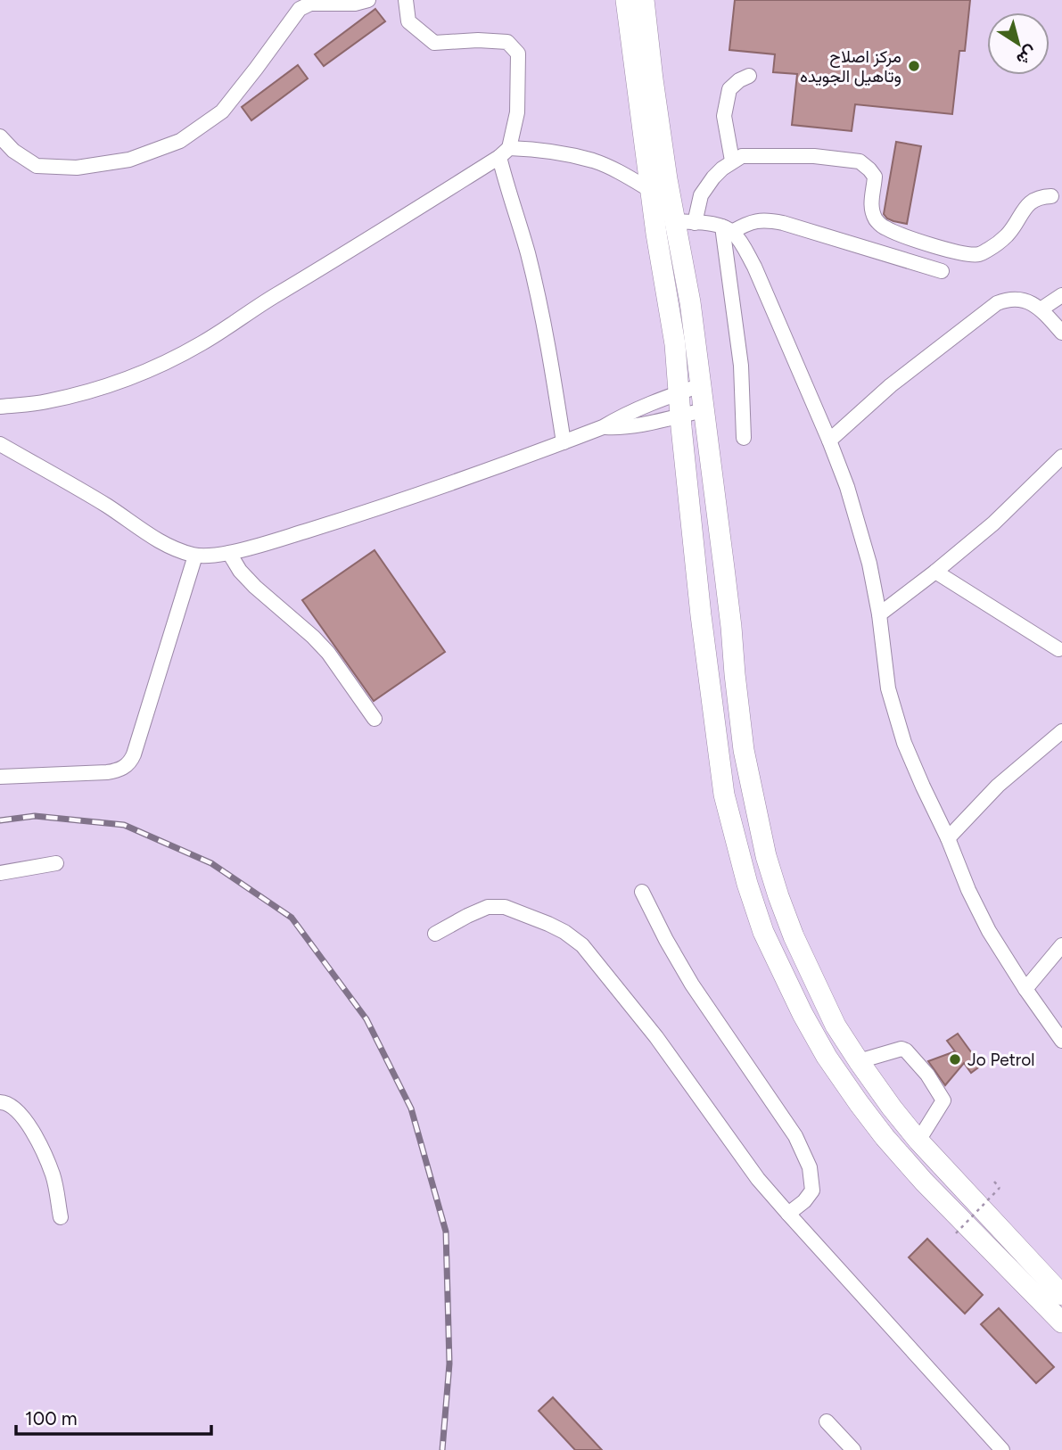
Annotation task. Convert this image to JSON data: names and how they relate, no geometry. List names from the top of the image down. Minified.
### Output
{"places":["مركز اصلاح وتاهيل الجويده","Jo Petrol"],"scale_bar":"100 m","north":"bottom right"}
